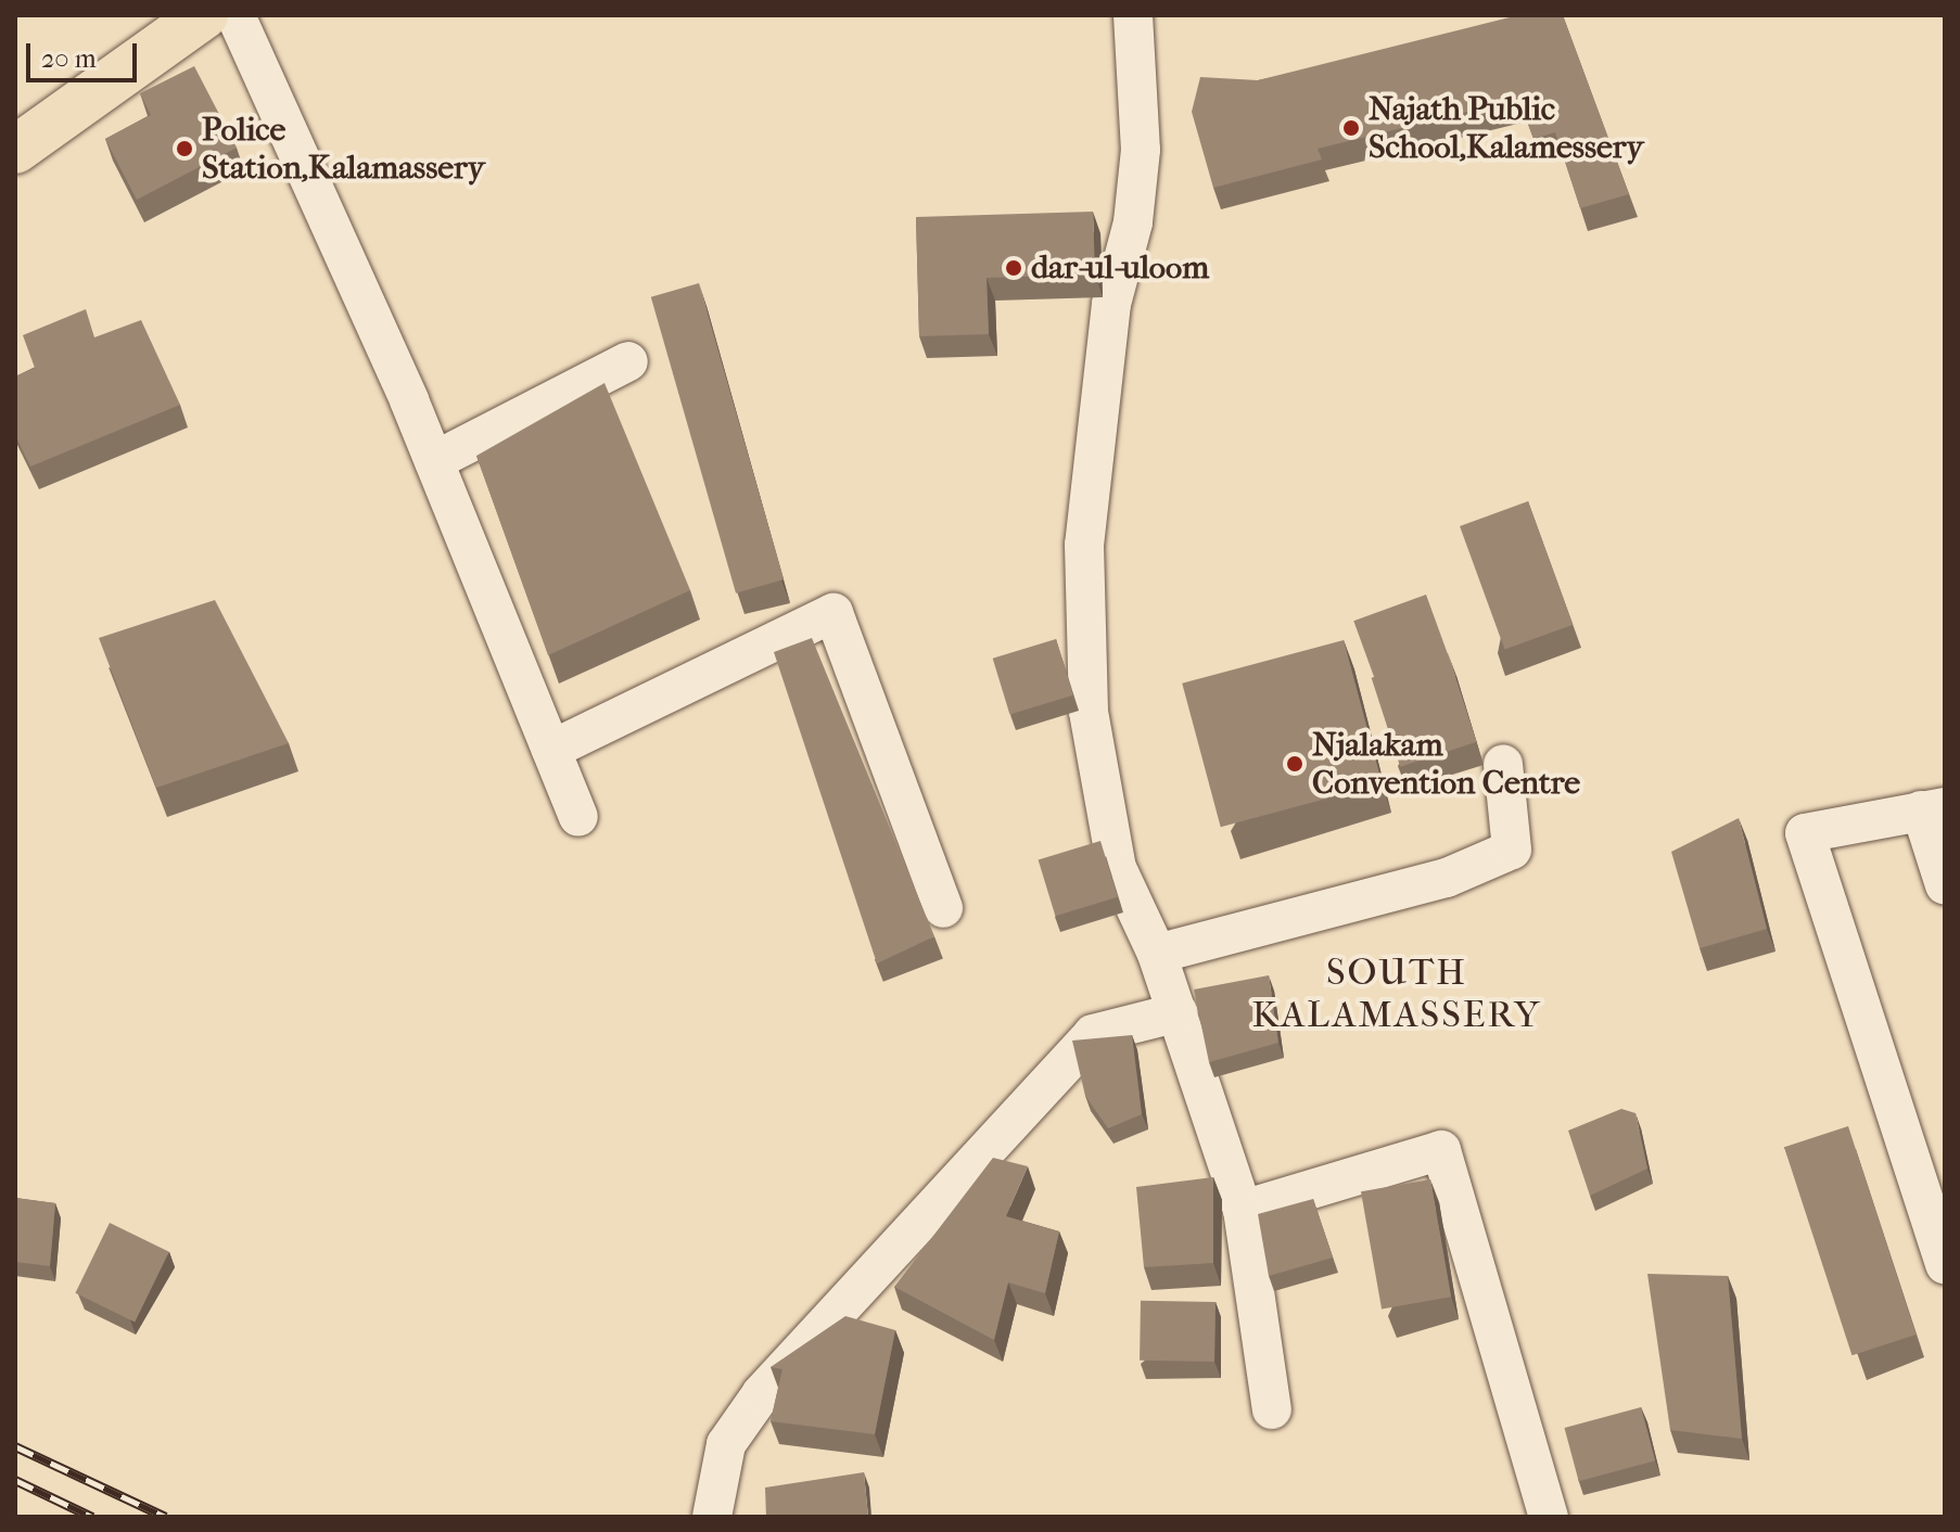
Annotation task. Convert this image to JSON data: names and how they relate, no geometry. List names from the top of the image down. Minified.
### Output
{"districts":["SOUTH KALAMASSERY"],"places":["Najath Public School,Kalamessery","Police Station,Kalamassery","dar-ul-uloom","Njalakam Convention Centre"],"scale_bar":"20 m"}
